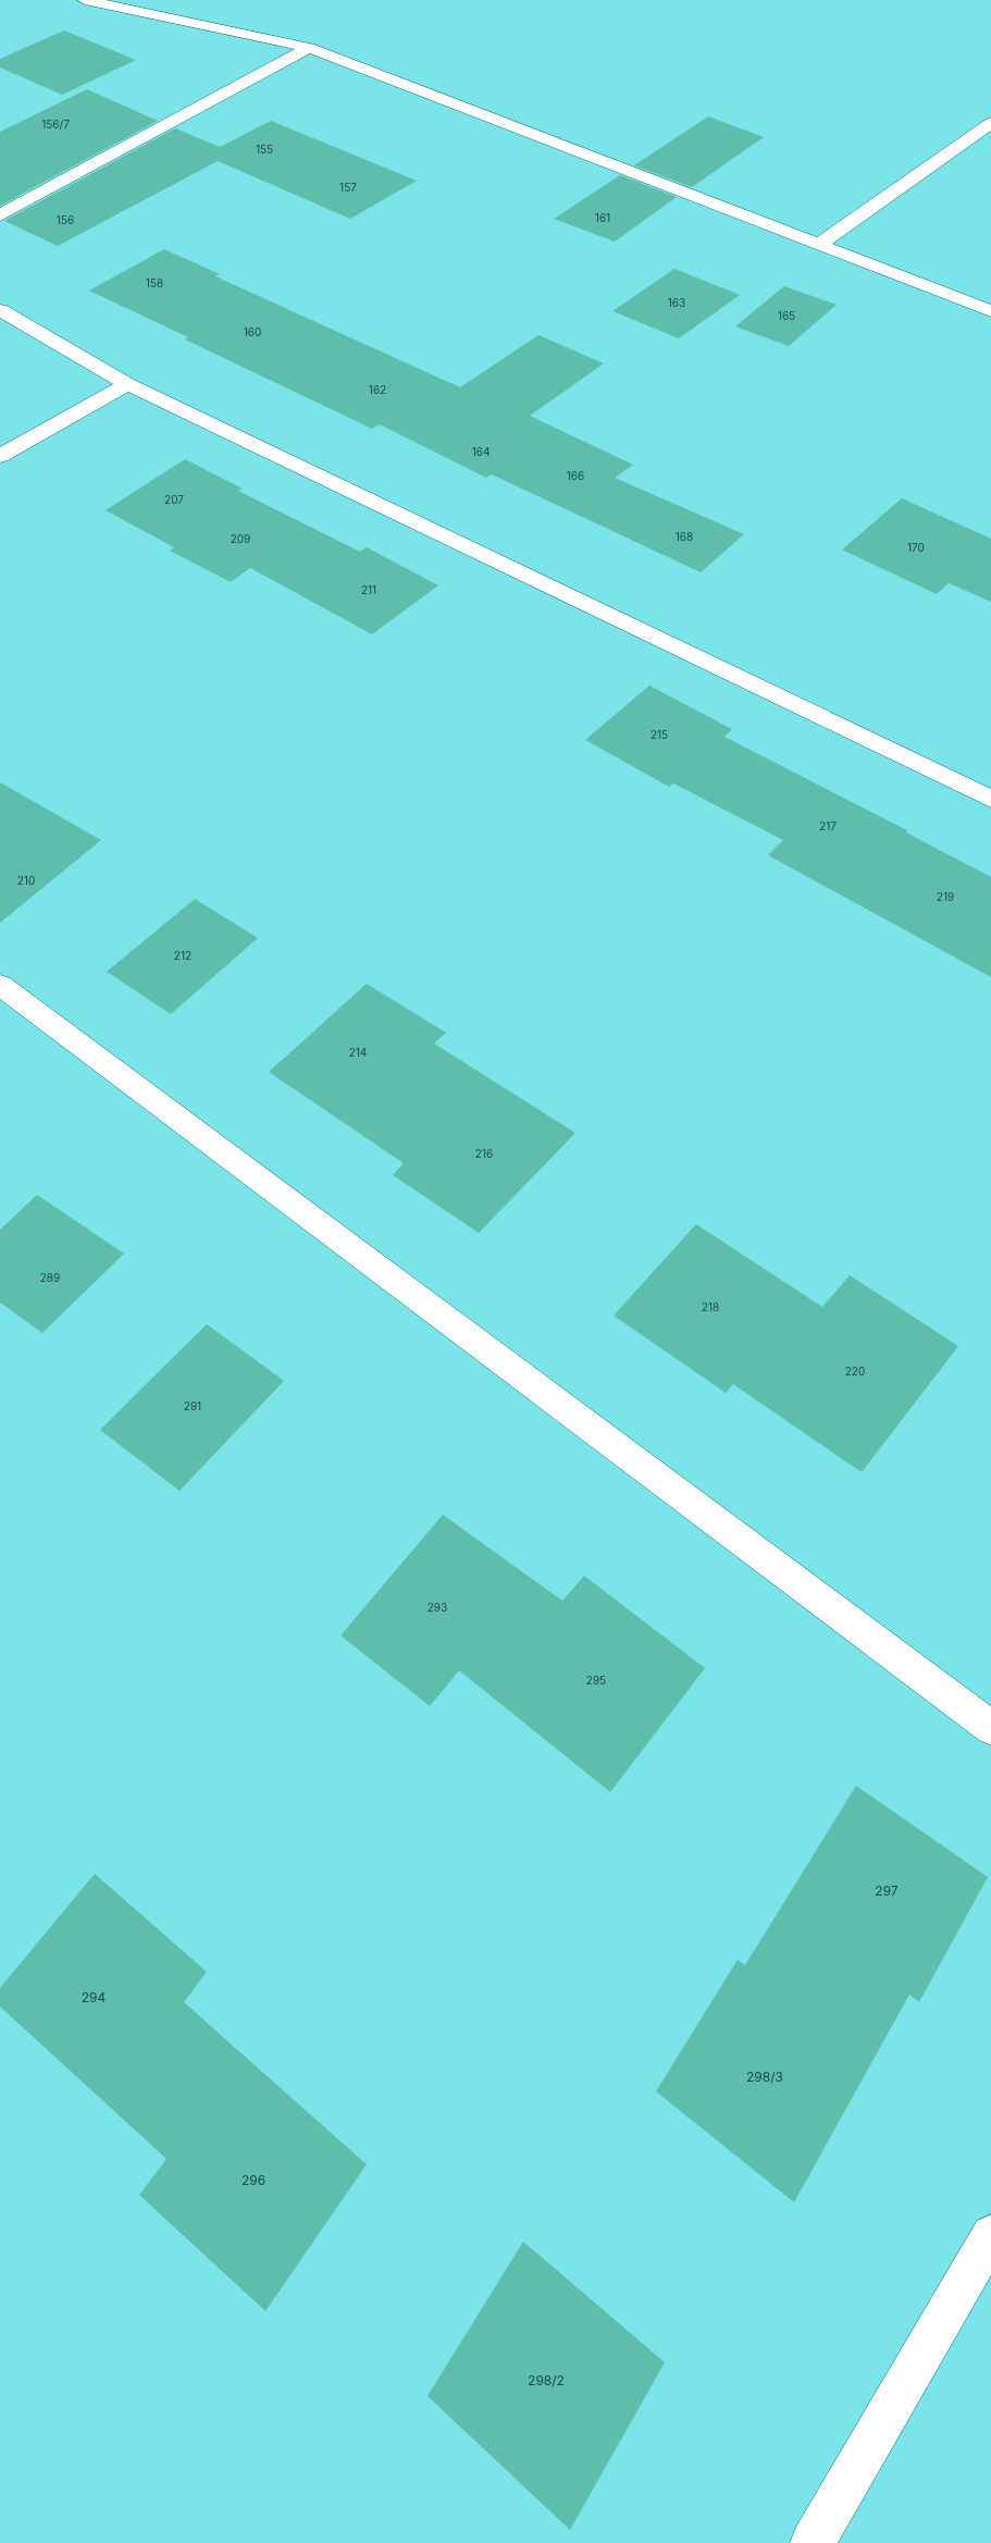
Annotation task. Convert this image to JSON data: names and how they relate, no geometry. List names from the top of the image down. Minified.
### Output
{"house_numbers":["156/7","155","157","161","156","158","163","165","160","162","164","166","207","168","209","170","211","215","217","210","219","212","214","216","289","218","220","291","293","295","297","294","298/3","296","298/2"]}
